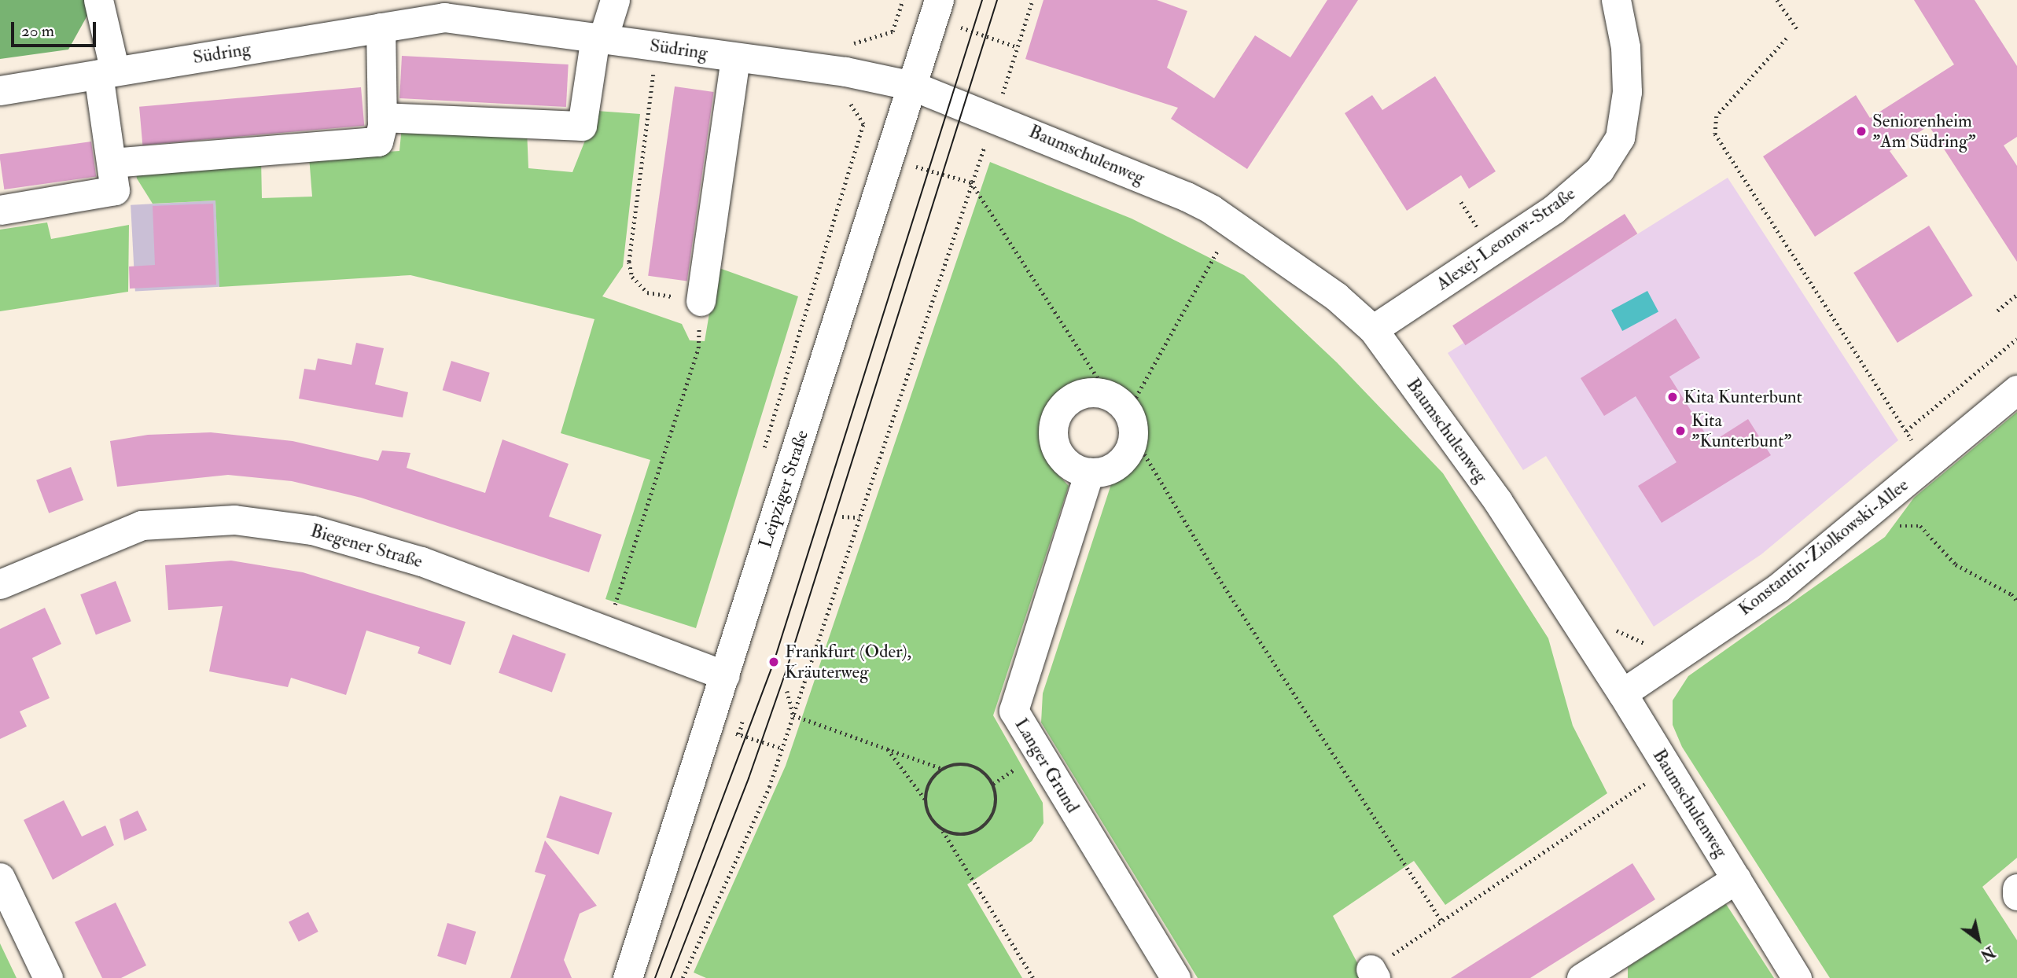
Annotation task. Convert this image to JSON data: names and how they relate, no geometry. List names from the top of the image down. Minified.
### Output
{"streets":{"street":["Südring","Baumschulenweg","Alexej-Leonow-Straße","Leipziger Straße","Biegener Straße","Konstantin-Ziolkowski-Allee","Langer Grund"]},"crossings":[["Südring","Baumschulenweg"],["Südring","Leipziger Straße"],["Baumschulenweg","Alexej-Leonow-Straße"],["Baumschulenweg","Leipziger Straße"],["Baumschulenweg","Konstantin-Ziolkowski-Allee"],["Leipziger Straße","Biegener Straße"]],"places":["Seniorenheim \"Am Südring\"","Kita Kunterbunt","Kita \"Kunterbunt\"","Frankfurt (Oder), Kräuterweg"],"scale_bar":"20 m","north":"bottom right"}
